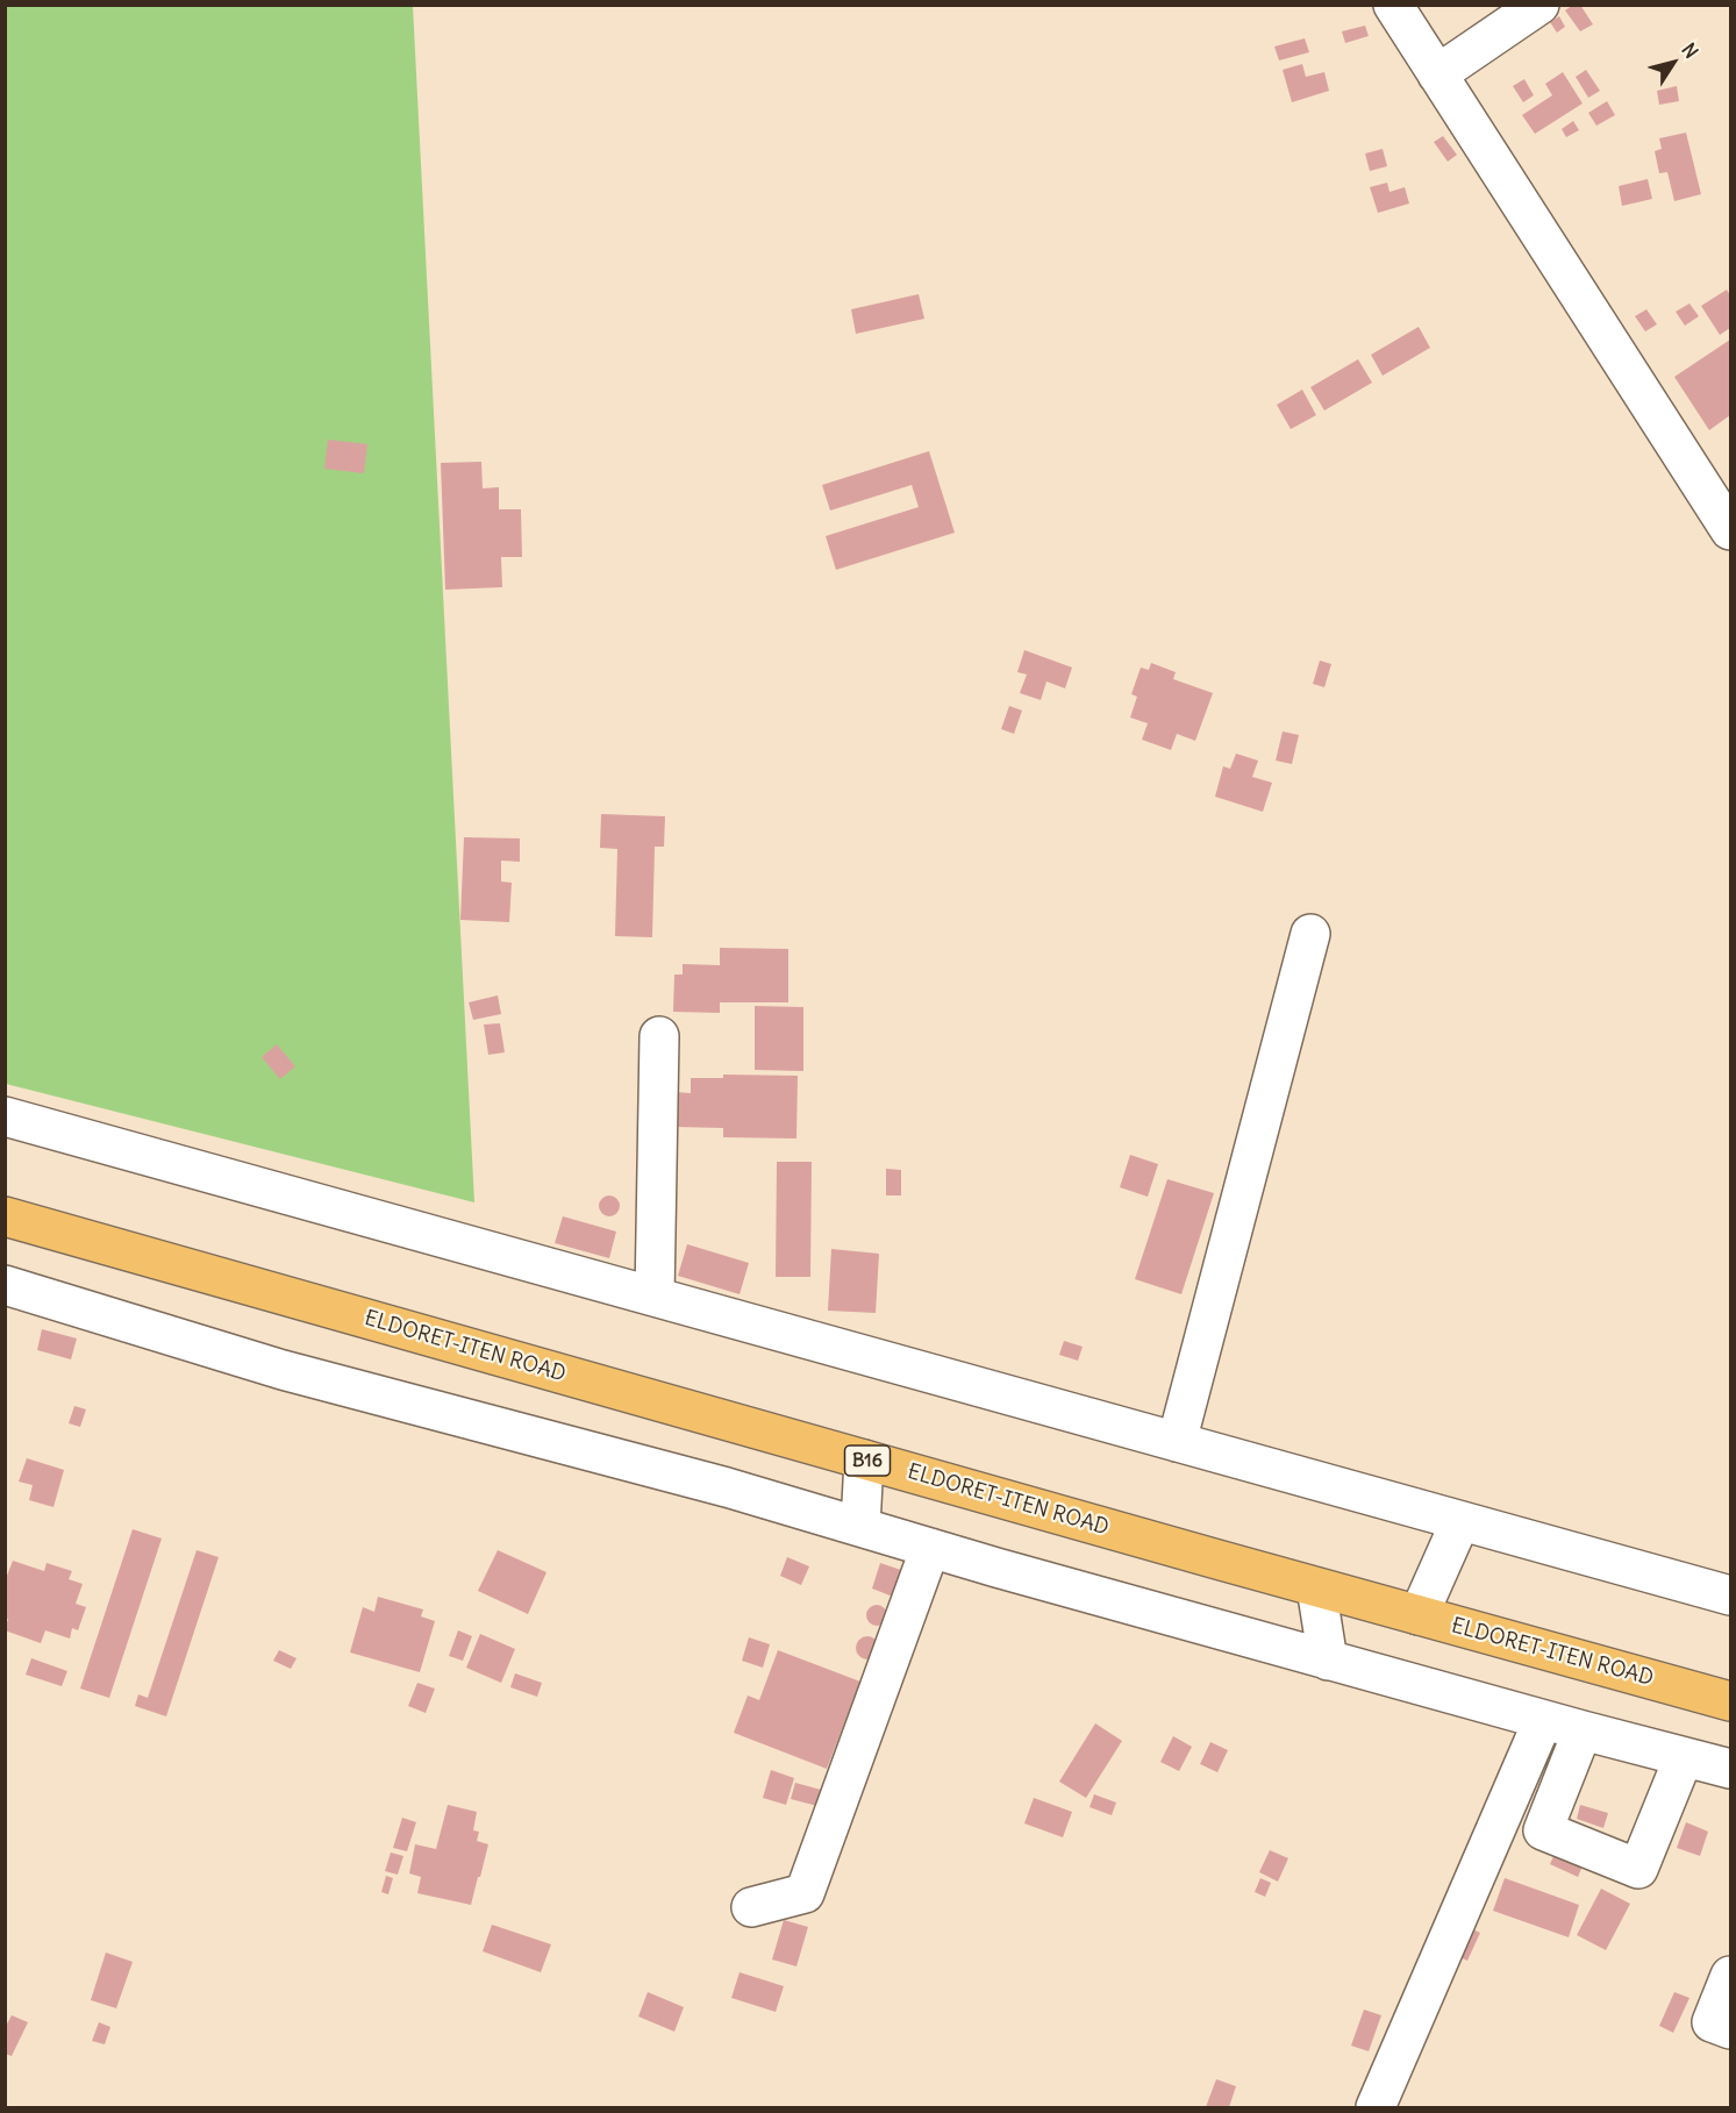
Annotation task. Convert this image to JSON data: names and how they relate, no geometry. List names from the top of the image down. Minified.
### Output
{"streets":{"main road":["ELDORET-ITEN ROAD","B16"]},"north":"top right"}
